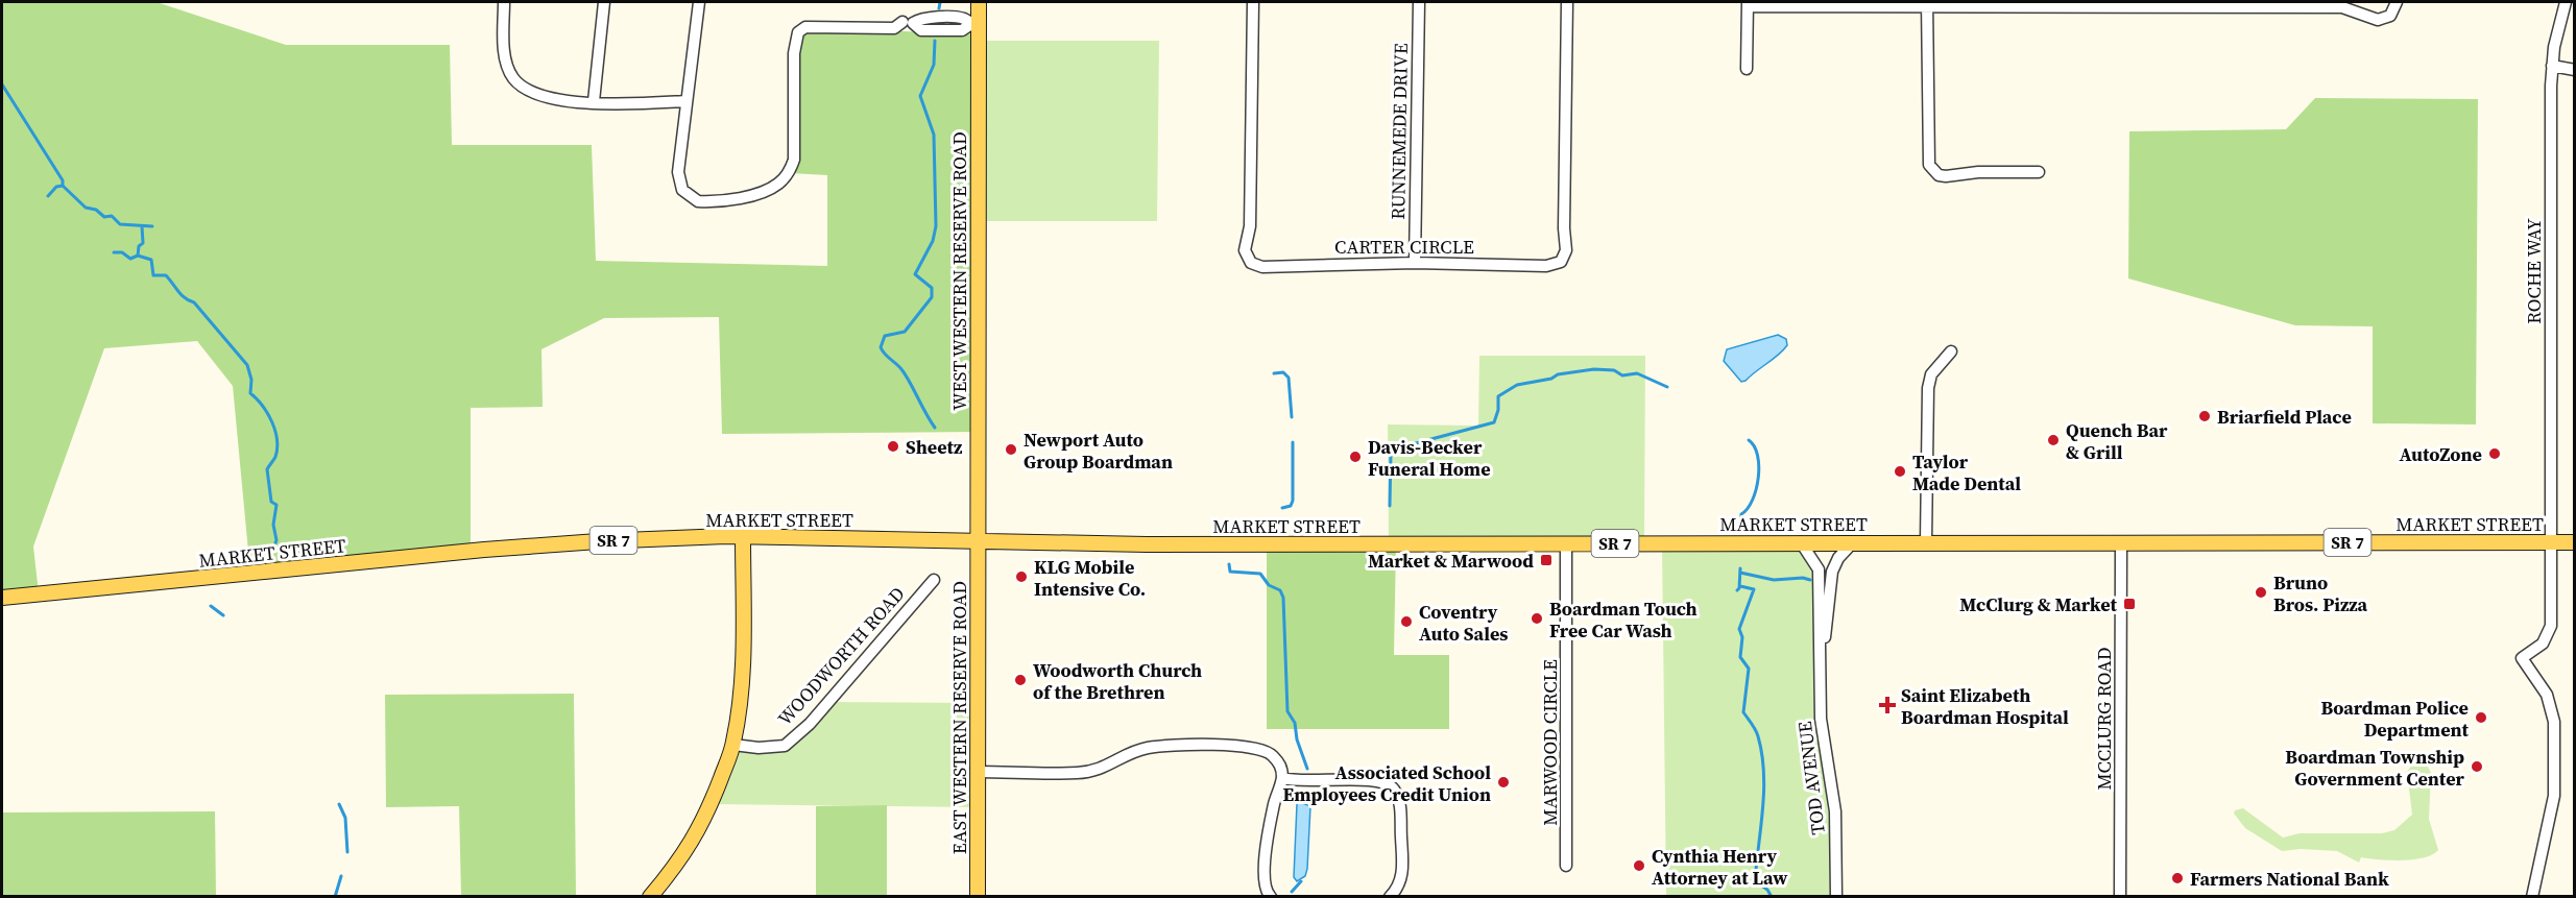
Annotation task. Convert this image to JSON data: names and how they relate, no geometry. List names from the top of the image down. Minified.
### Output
{"streets":{"main road":["WEST WESTERN RESERVE ROAD","MARKET STREET","SR 7","EAST WESTERN RESERVE ROAD"],"street":["RUNNEMEDE DRIVE","CARTER CIRCLE","ROCHE WAY","WOODWORTH ROAD","MCCLURG ROAD","MARWOOD CIRCLE","TOD AVENUE"]},"crossings":[["RUNNEMEDE DRIVE","CARTER CIRCLE"],["WEST WESTERN RESERVE ROAD","MARKET STREET"],["WEST WESTERN RESERVE ROAD","EAST WESTERN RESERVE ROAD"],["ROCHE WAY","MARKET STREET"],["MARKET STREET","EAST WESTERN RESERVE ROAD"],["MARKET STREET","MCCLURG ROAD"],["MARKET STREET","MARWOOD CIRCLE"],["MARKET STREET","TOD AVENUE"]],"places":{"other":["Briarfield Place","Quench Bar & Grill","Sheetz","Newport Auto Group Boardman","AutoZone","Davis-Becker Funeral Home","Taylor Made Dental","KLG Mobile Intensive Co.","Bruno Bros. Pizza","Boardman Touch Free Car Wash","Coventry Auto Sales","Woodworth Church of the Brethren","Boardman Police Department","Boardman Township Government Center","Associated School Employees Credit Union","Cynthia Henry Attorney at Law","Farmers National Bank"],"transit":["Market & Marwood","McClurg & Market"],"health":["Saint Elizabeth Boardman Hospital"]}}
